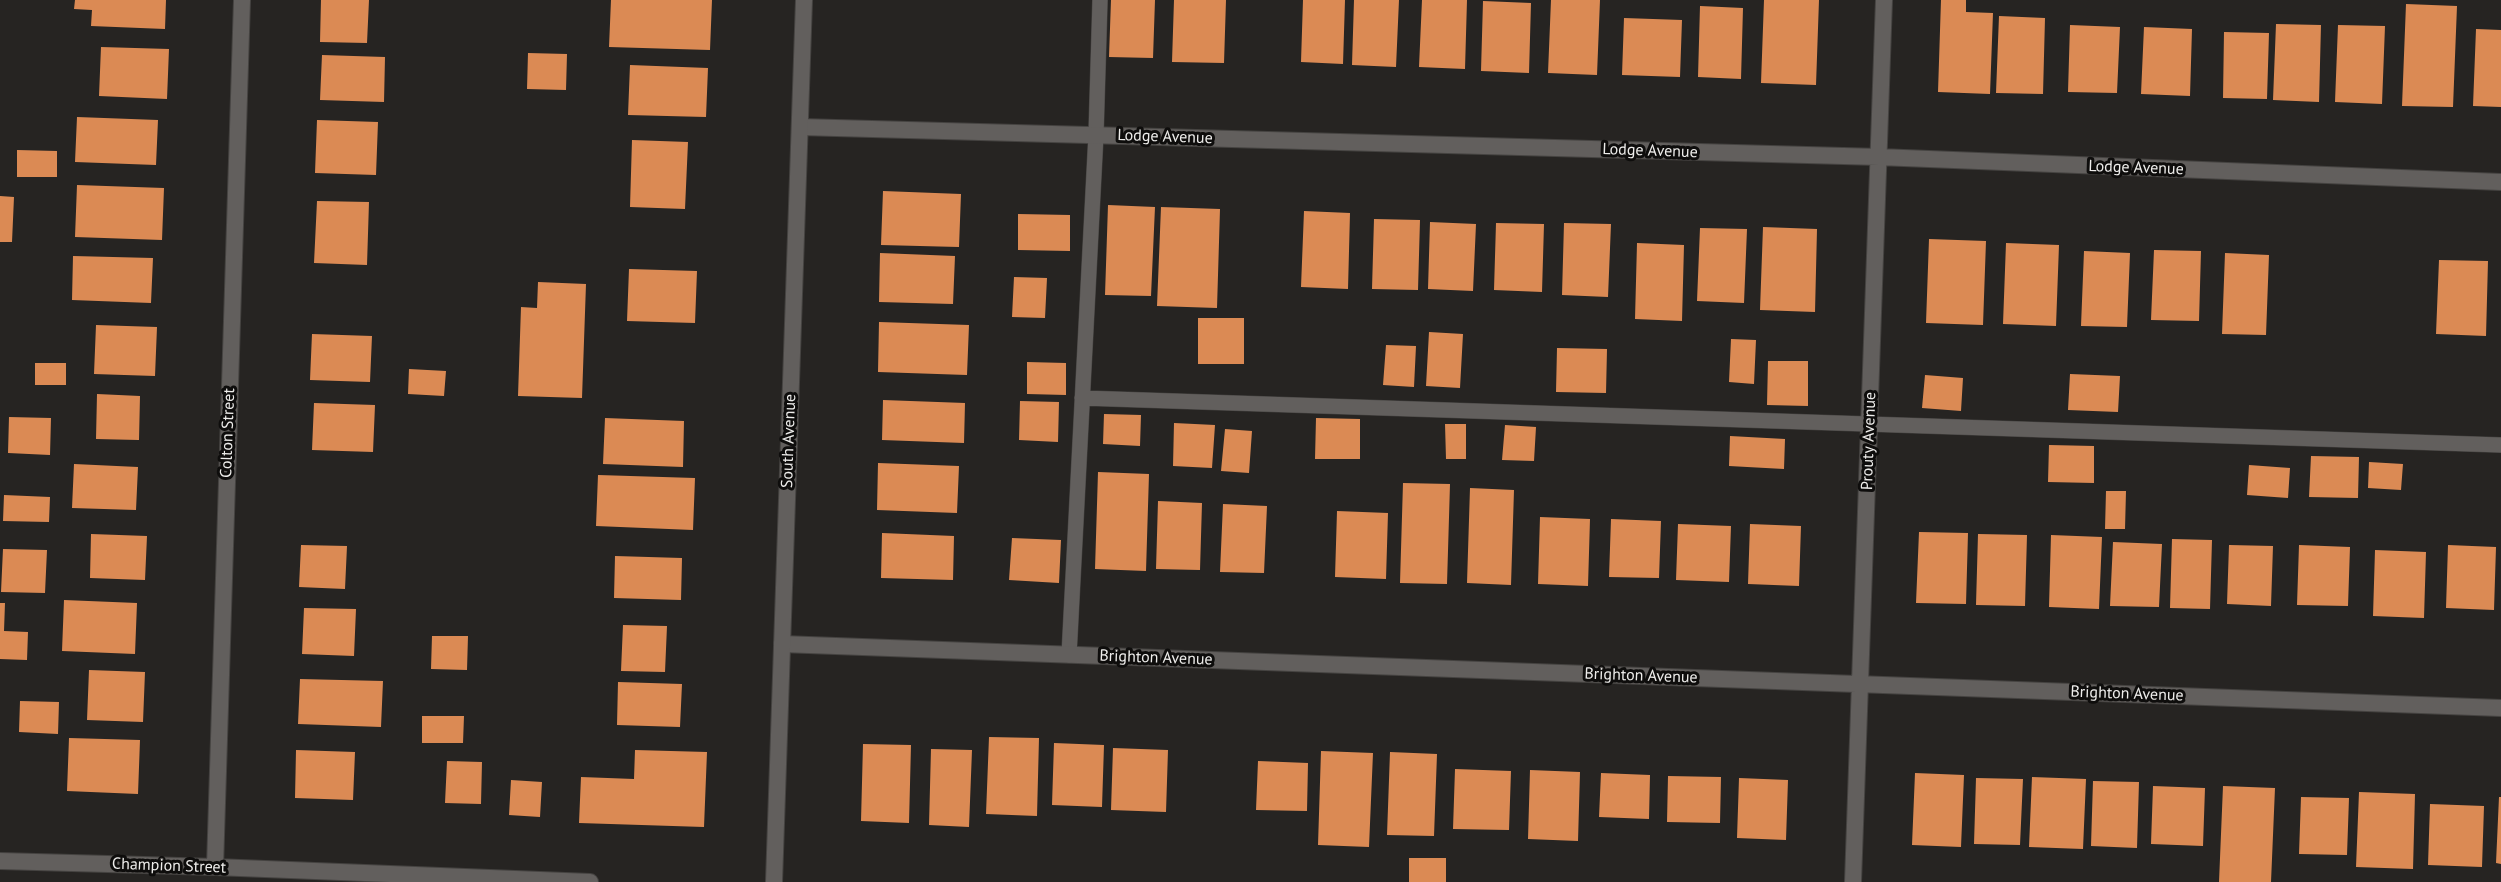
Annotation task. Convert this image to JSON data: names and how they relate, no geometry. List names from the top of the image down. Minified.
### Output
{"streets":{"street":["Lodge Avenue","Colton Street","South Avenue","Prouty Avenue","Brighton Avenue","Champion Street"]},"crossings":[["Lodge Avenue","South Avenue"],["Lodge Avenue","Prouty Avenue"],["Colton Street","Champion Street"],["South Avenue","Brighton Avenue"],["Prouty Avenue","Brighton Avenue"]]}
